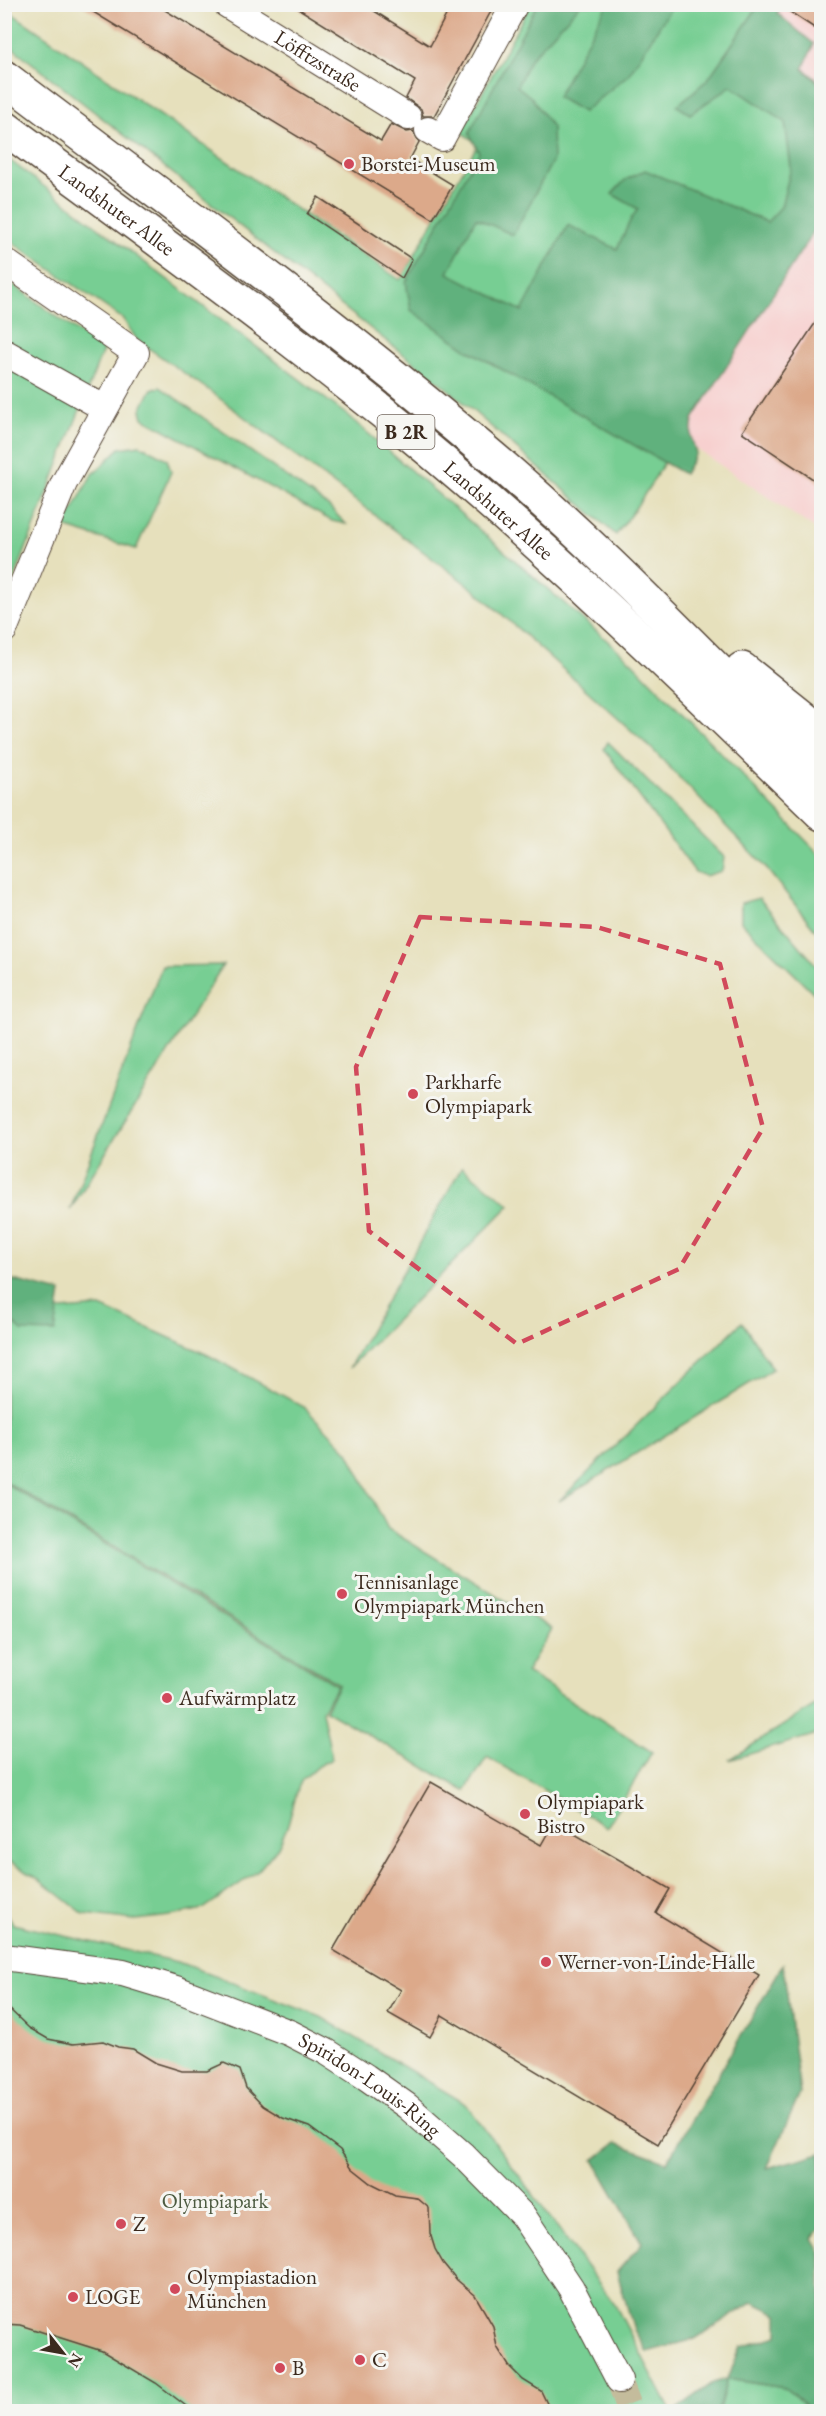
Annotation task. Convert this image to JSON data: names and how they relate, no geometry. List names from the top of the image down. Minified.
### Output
{"streets":{"highway":["Landshuter Allee","B 2R"],"street":["Löfftzstraße","Spiridon-Louis-Ring"]},"crossings":[["Landshuter Allee","B 2R"]],"parks":["Olympiapark"],"places":["Borstei-Museum","Parkharfe Olympiapark","Tennisanlage Olympiapark München","Aufwärmplatz","Olympiapark Bistro","Werner-von-Linde-Halle","Z","Olympiastadion München","LOGE","C","B"],"north":"bottom right"}
